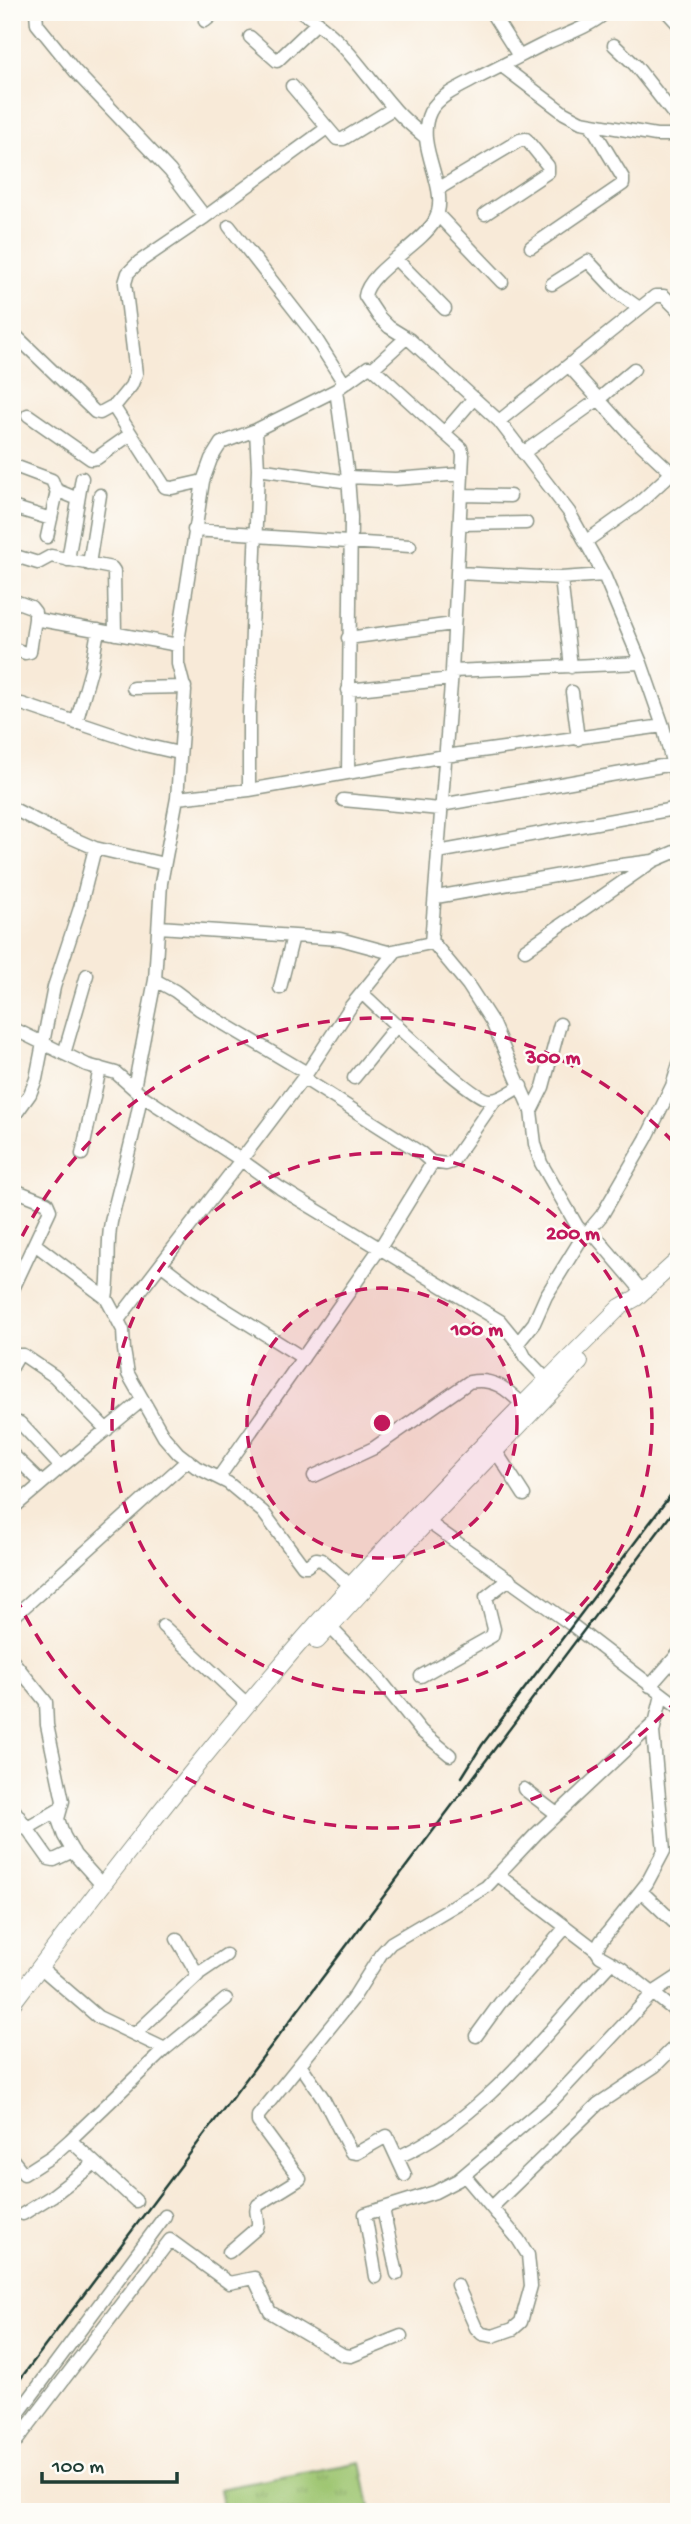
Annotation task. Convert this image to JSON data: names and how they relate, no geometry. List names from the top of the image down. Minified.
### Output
{"scale_bar":"100 m","rings":["300 m","200 m","100 m"]}
